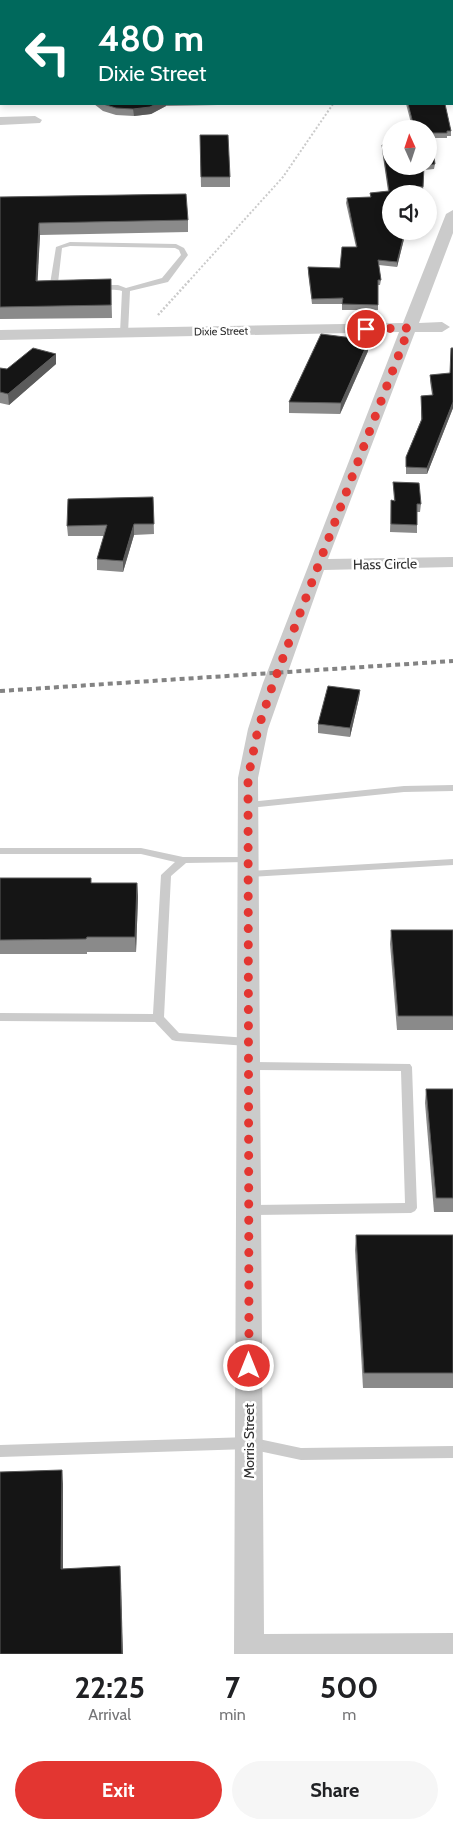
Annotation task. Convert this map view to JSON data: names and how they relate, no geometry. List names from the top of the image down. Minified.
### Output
{"streets":{"street":["Dixie Street","Hass Circle","Morris Street"]},"crossings":[["Dixie Street","Morris Street"],["Hass Circle","Morris Street"]],"north":"top","page":{"turn":["480 m","Dixie Street"],"eta":["22:25","Arrival","7","min","500","m"],"buttons":["Exit","Share"]}}
